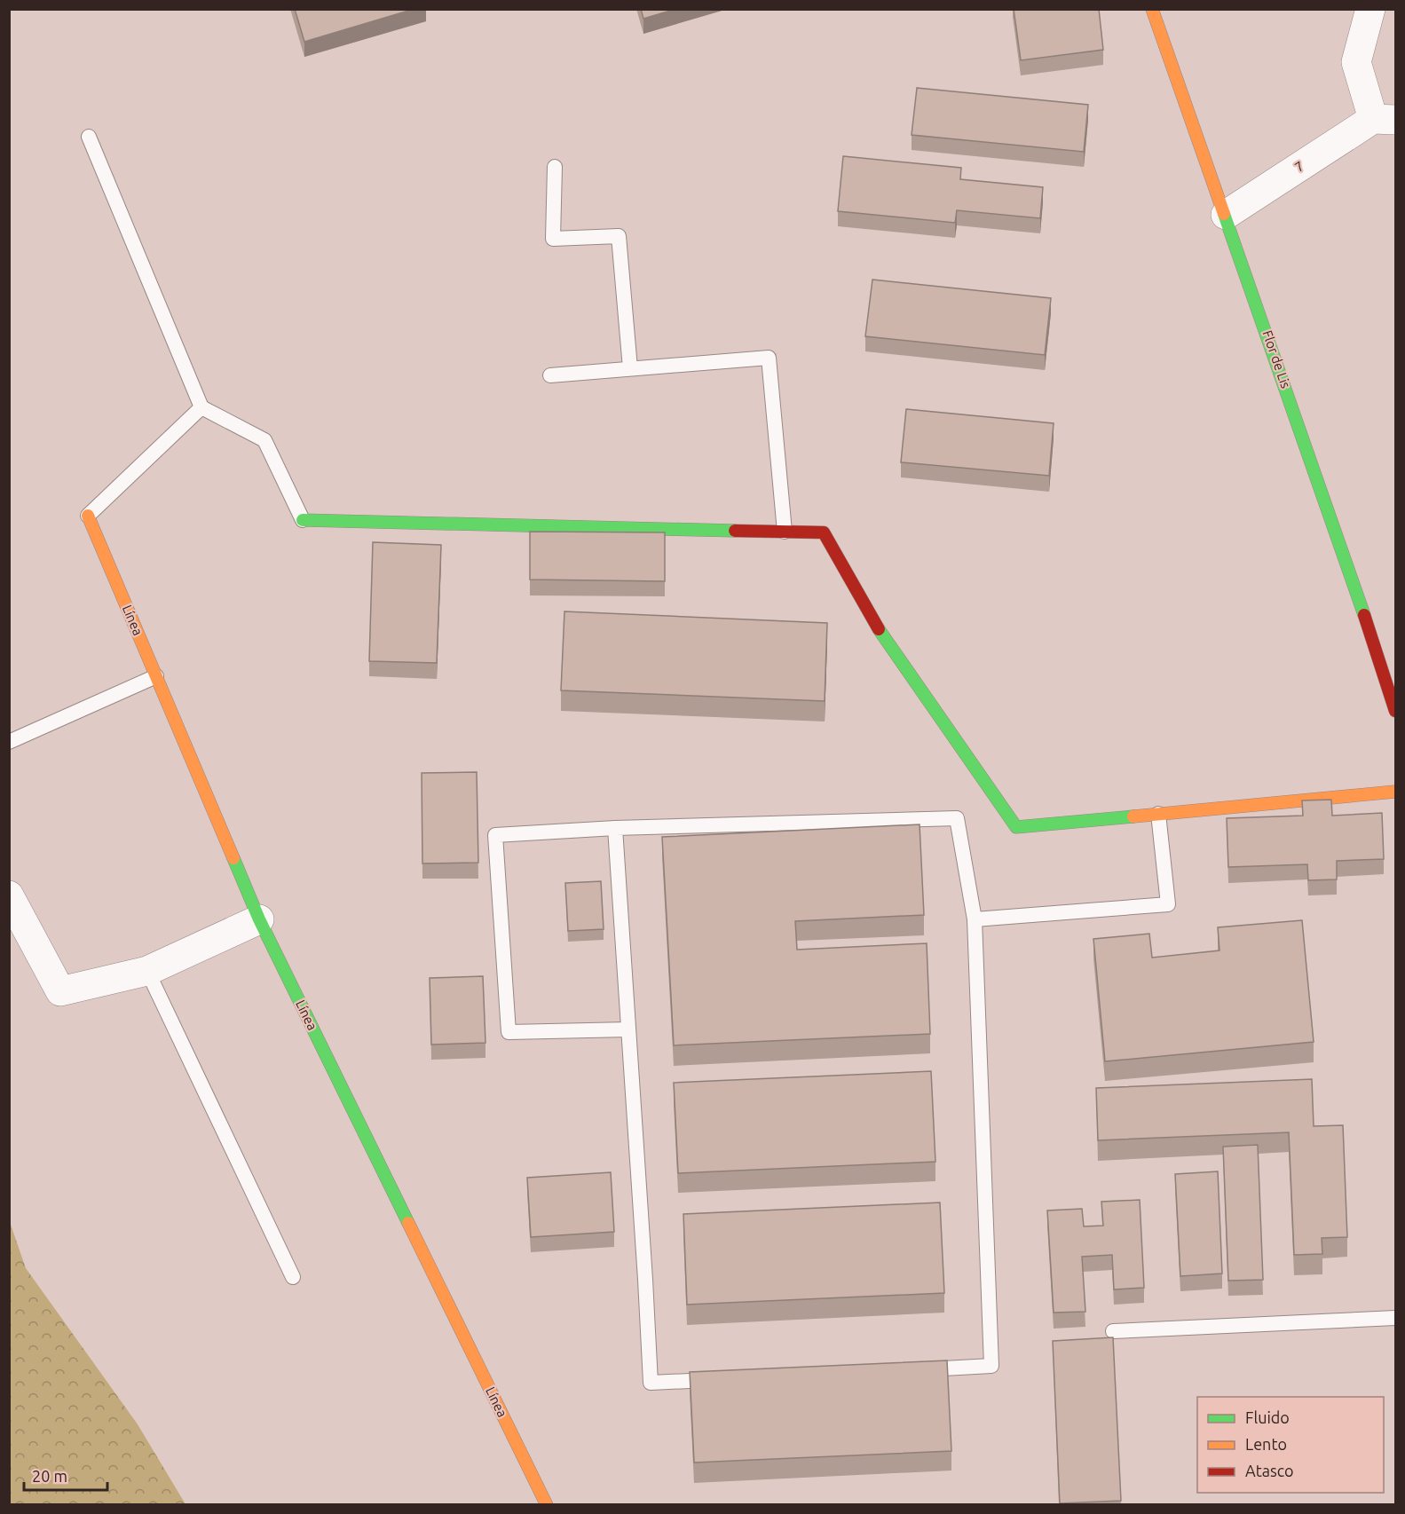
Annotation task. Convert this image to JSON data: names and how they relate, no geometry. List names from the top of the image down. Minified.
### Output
{"streets":{"street":["7","Flor de Lis","Línea"]},"crossings":[["7","Flor de Lis"]],"legend":["Fluido","Lento","Atasco"],"scale_bar":"20 m"}
